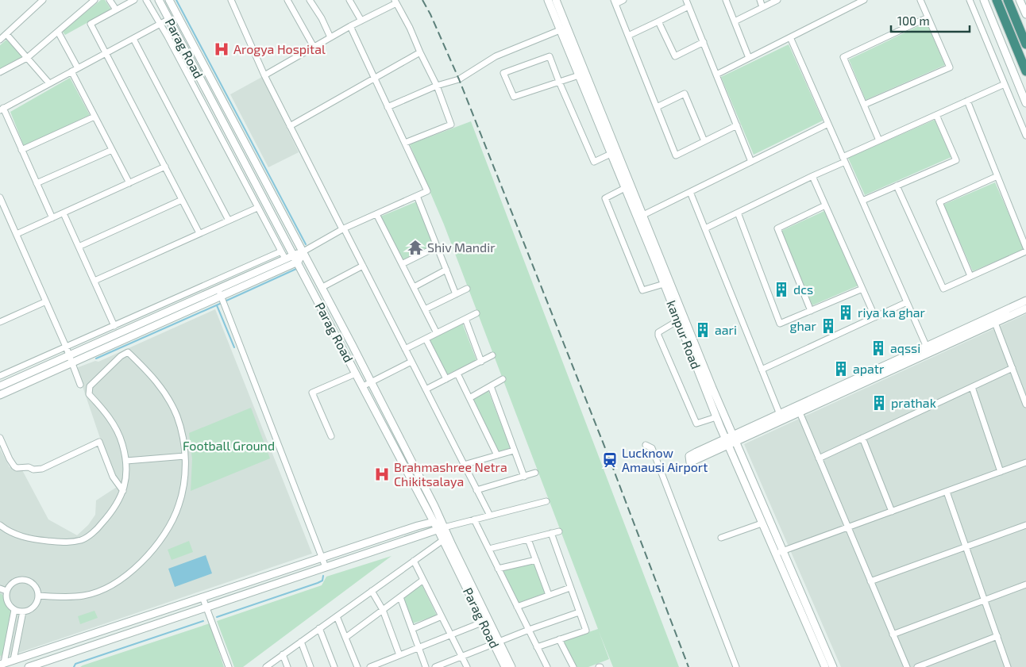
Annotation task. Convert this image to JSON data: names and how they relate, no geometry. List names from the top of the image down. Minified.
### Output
{"streets":{"street":["Parag Road","kanpur Road"]},"parks":["Football Ground"],"places":{"hospital":["Arogya Hospital","Brahmashree Netra Chikitsalaya"],"temple":["Shiv Mandir"],"building":["dcs","riya ka ghar","ghar","aari","aqssi","apatr","prathak"],"station":["Lucknow Amausi Airport"]},"scale_bar":"100 m"}
